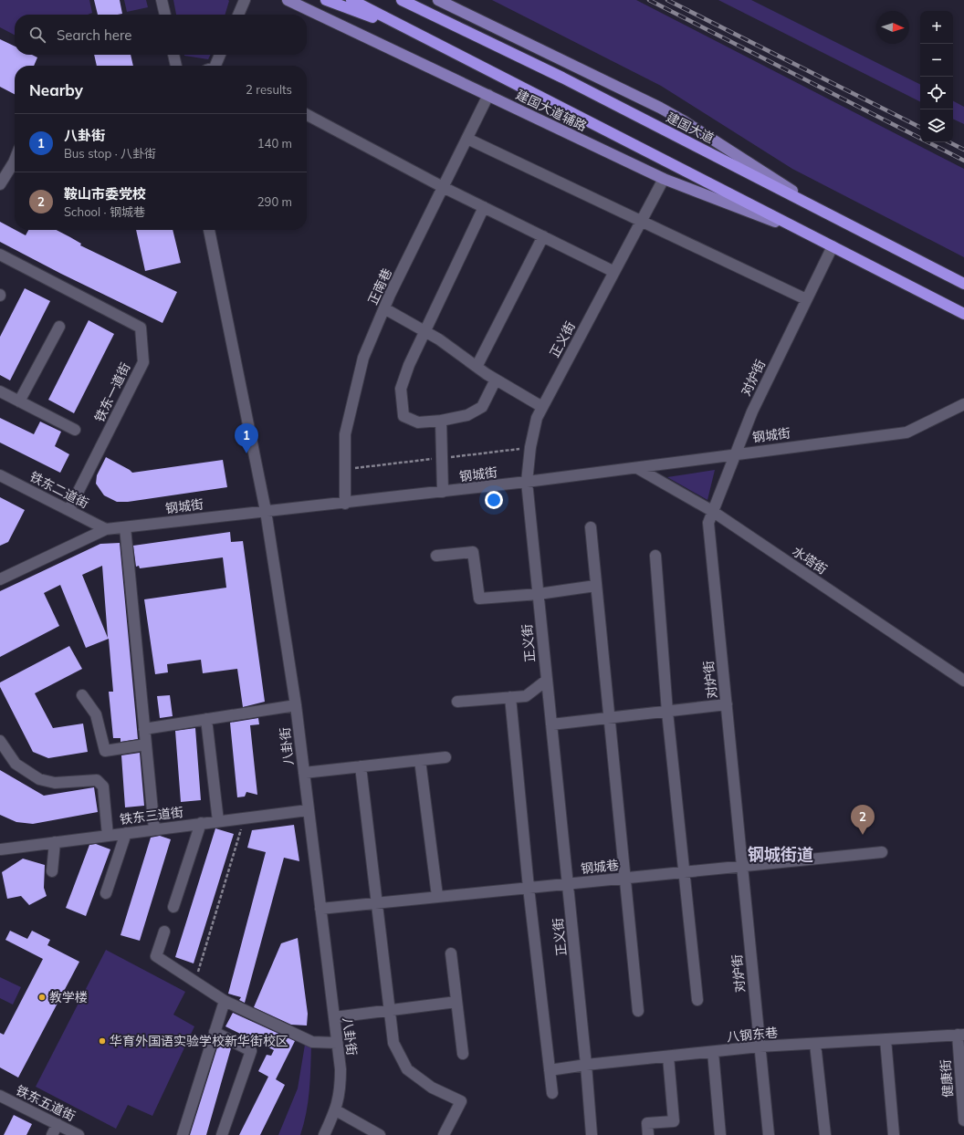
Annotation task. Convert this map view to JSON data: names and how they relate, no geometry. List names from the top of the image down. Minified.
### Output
{"streets":{"highway":["建国大道"],"main road":["建国大道辅路"],"street":["正南巷","正义街","对炉街","铁东一道街","钢城街","铁东二道街","水塔街","八卦街","铁东三道街","钢城巷","八钢东巷","健康街","铁东五道街"]},"crossings":[["建国大道辅路","正南巷"],["建国大道辅路","正义街"],["正南巷","钢城街"],["正义街","钢城街"],["正义街","钢城巷"],["正义街","八钢东巷"],["对炉街","钢城街"],["对炉街","水塔街"],["对炉街","钢城巷"],["对炉街","八钢东巷"],["铁东一道街","铁东二道街"],["钢城街","铁东二道街"],["钢城街","水塔街"],["钢城街","八卦街"],["八卦街","铁东三道街"],["八卦街","钢城巷"],["八钢东巷","健康街"]],"districts":["钢城街道"],"places":["教学楼","华育外国语实验学校新华街校区"],"north":"right","page":{"map_buttons":["+","−"],"search":"Search here","heading":["Nearby","2 results"],"list":[{"mark":"1","name":"八卦街","note":"Bus stop · 八卦街","value":"140 m"},{"mark":"2","name":"鞍山市委党校","note":"School · 钢城巷","value":"290 m"}],"pins":["1","2"]}}
